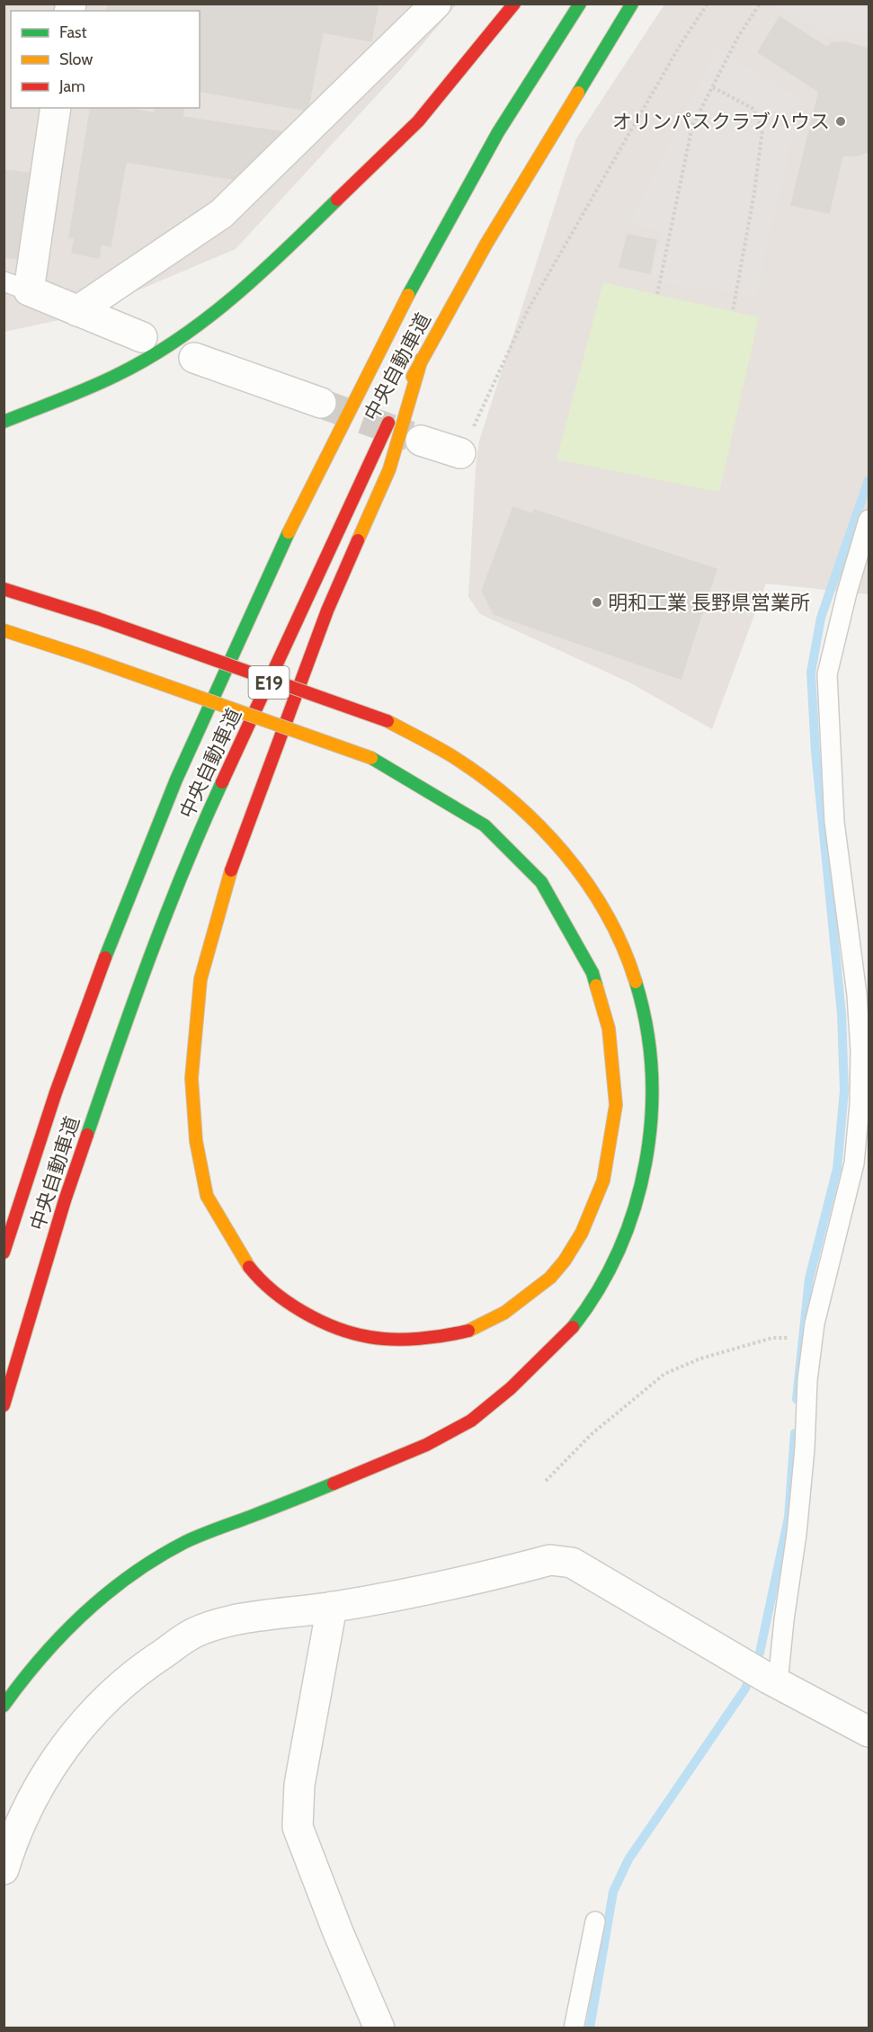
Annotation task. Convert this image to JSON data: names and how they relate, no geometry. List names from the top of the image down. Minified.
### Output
{"streets":{"highway":["中央自動車道","E19"]},"places":["オリンパスクラブハウス","明和工業 長野県営業所"],"legend":["Fast","Slow","Jam"]}
